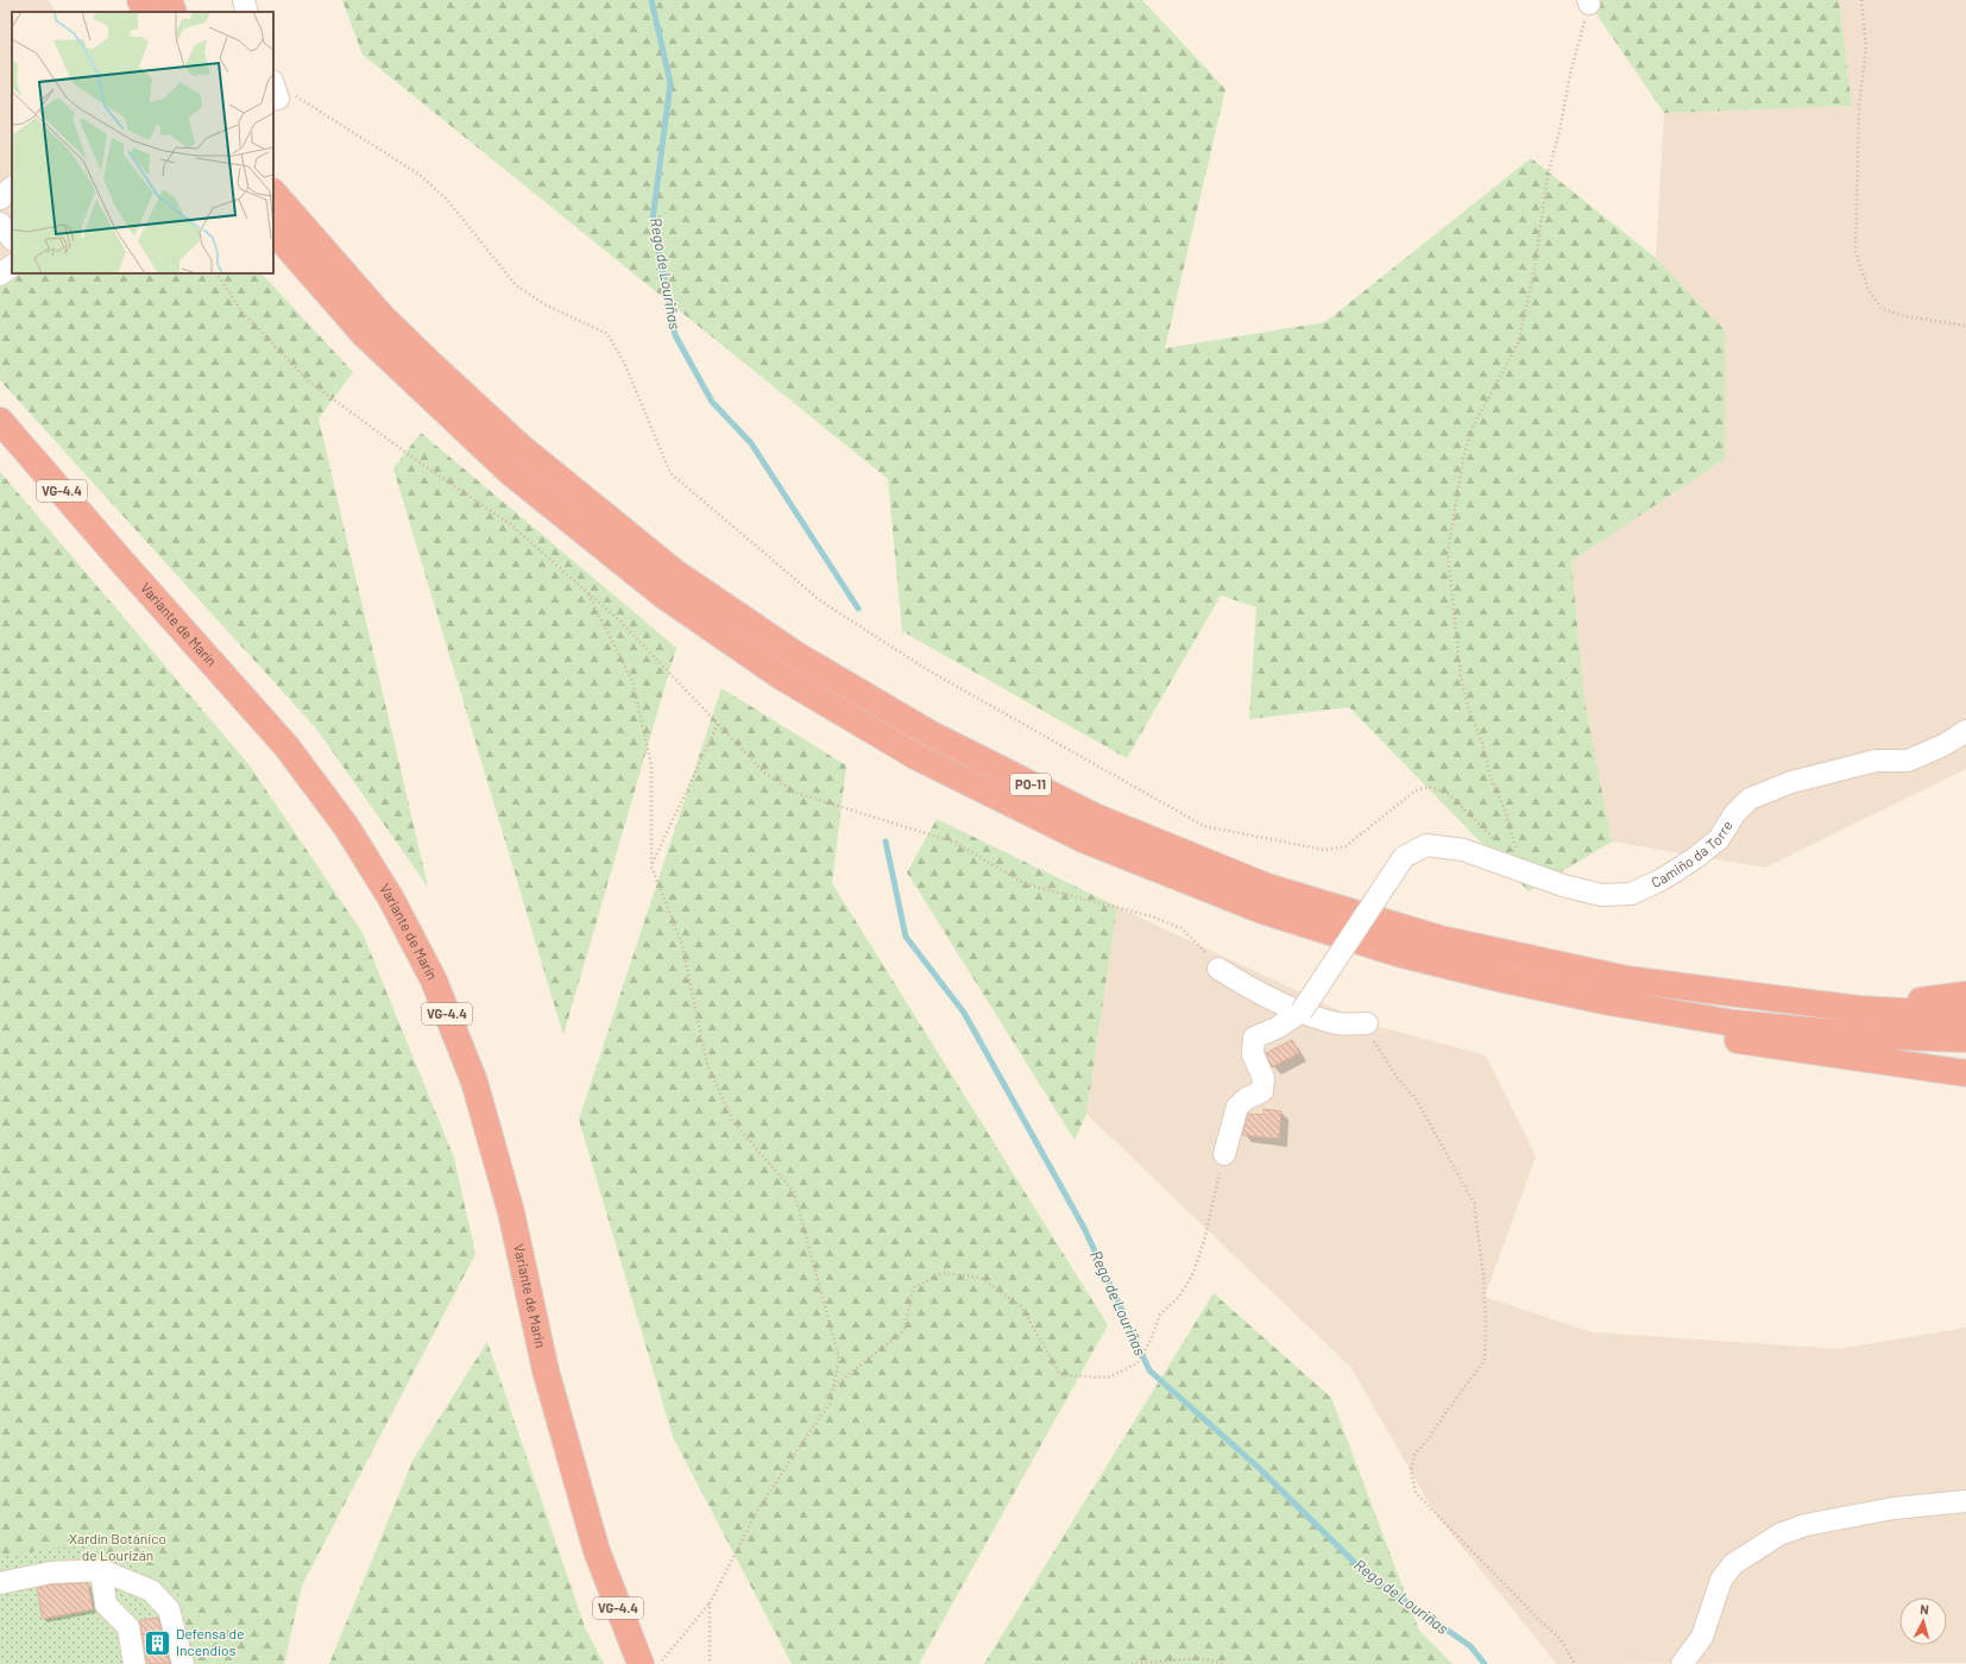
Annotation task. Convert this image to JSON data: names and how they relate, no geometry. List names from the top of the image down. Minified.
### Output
{"streets":{"highway":["VG-4.4","Variante de Marín","PO-11"],"street":["Camiño da Torre"]},"water":["Rego de Louriñas"],"parks":["Xardín Botánico de Lourizán"],"places":{"building":["Defensa de Incendios"]},"north":"top"}
